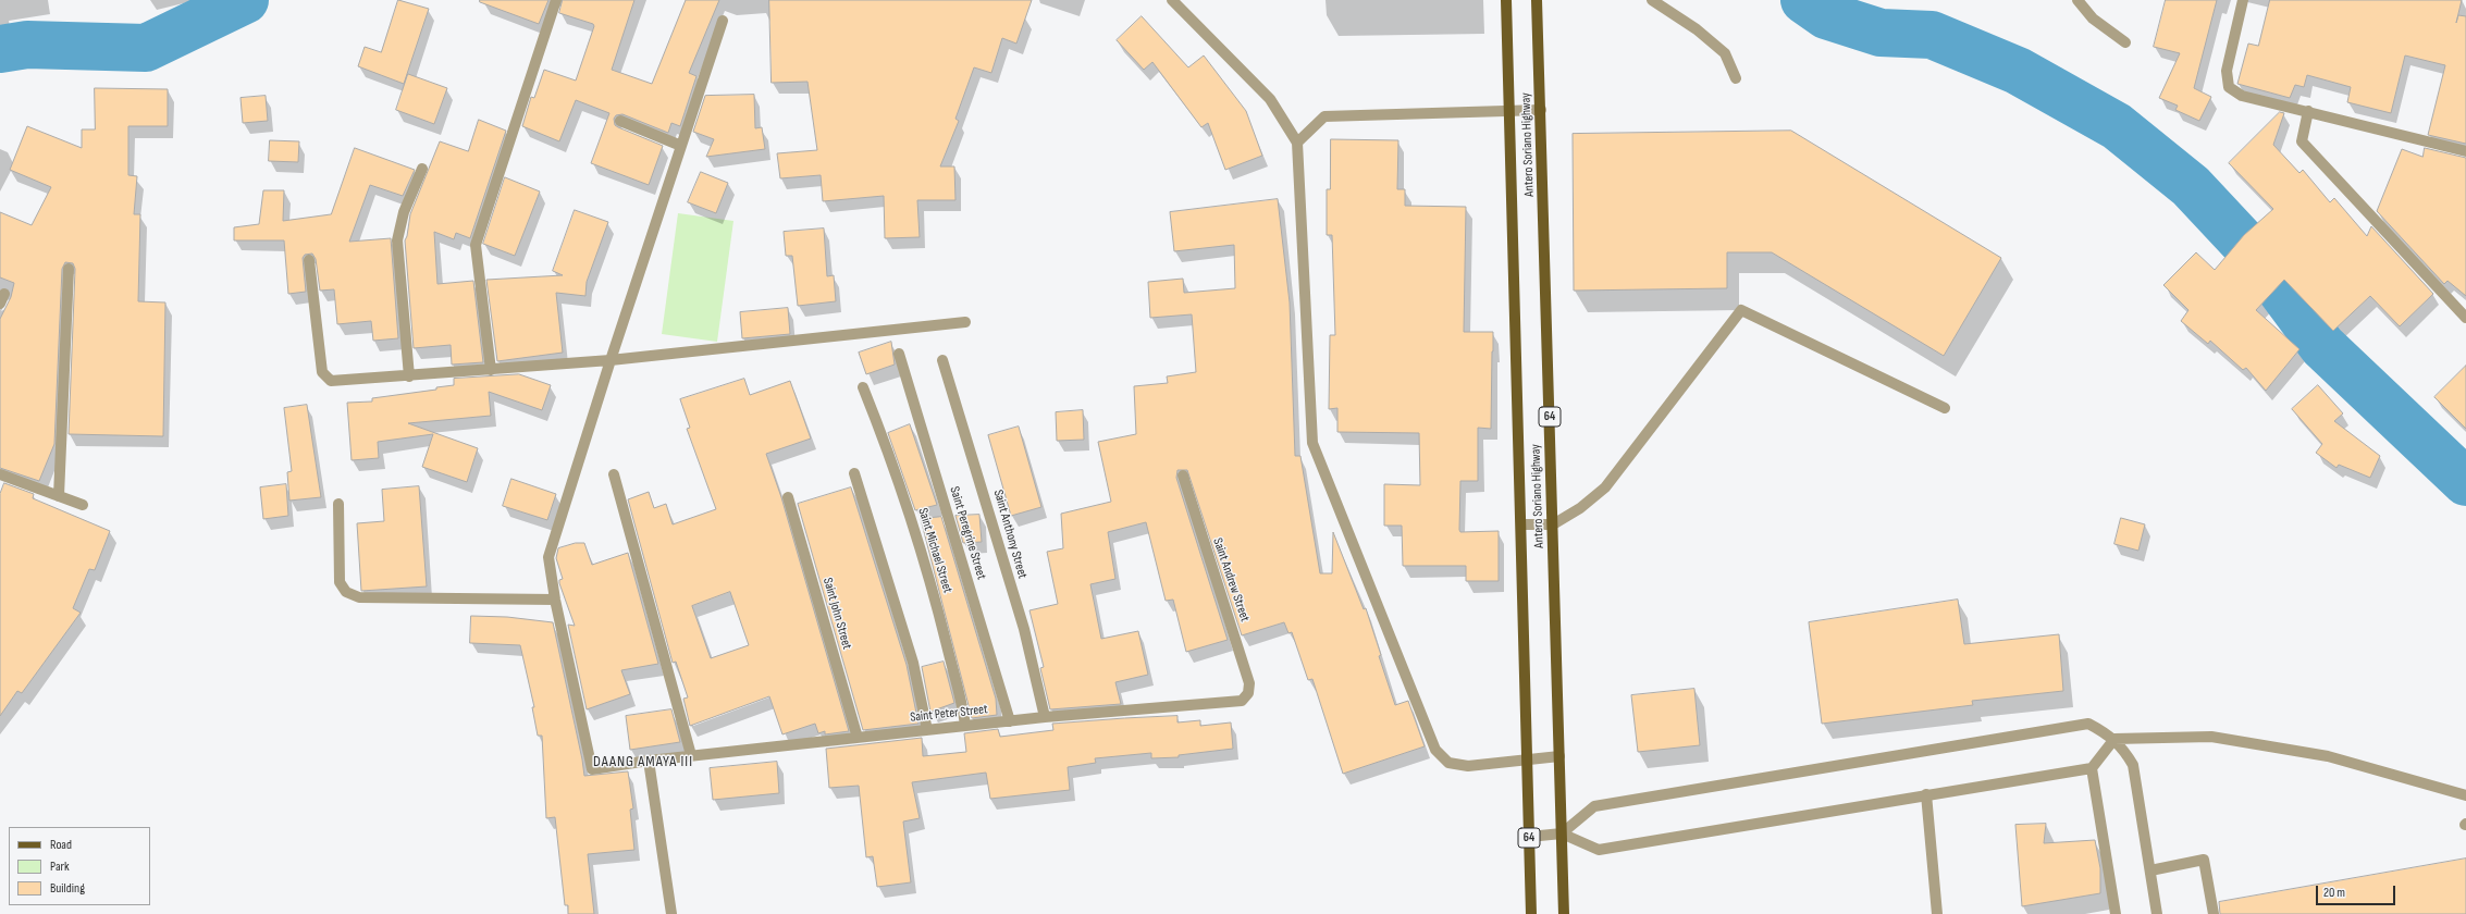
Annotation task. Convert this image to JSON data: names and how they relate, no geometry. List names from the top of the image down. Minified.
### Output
{"streets":{"main road":["Antero Soriano Highway","64"],"street":["Saint Peregrine Street","Saint Anthony Street","Saint Michael Street","Saint Andrew Street","Saint John Street","Saint Peter Street"]},"crossings":[["Saint Peregrine Street","Saint Peter Street"],["Saint Anthony Street","Saint Peter Street"],["Saint Michael Street","Saint Peter Street"],["Saint Andrew Street","Saint Peter Street"],["Saint John Street","Saint Peter Street"]],"districts":["DAANG AMAYA III"],"legend":["Road","Park","Building"],"scale_bar":"20 m"}
